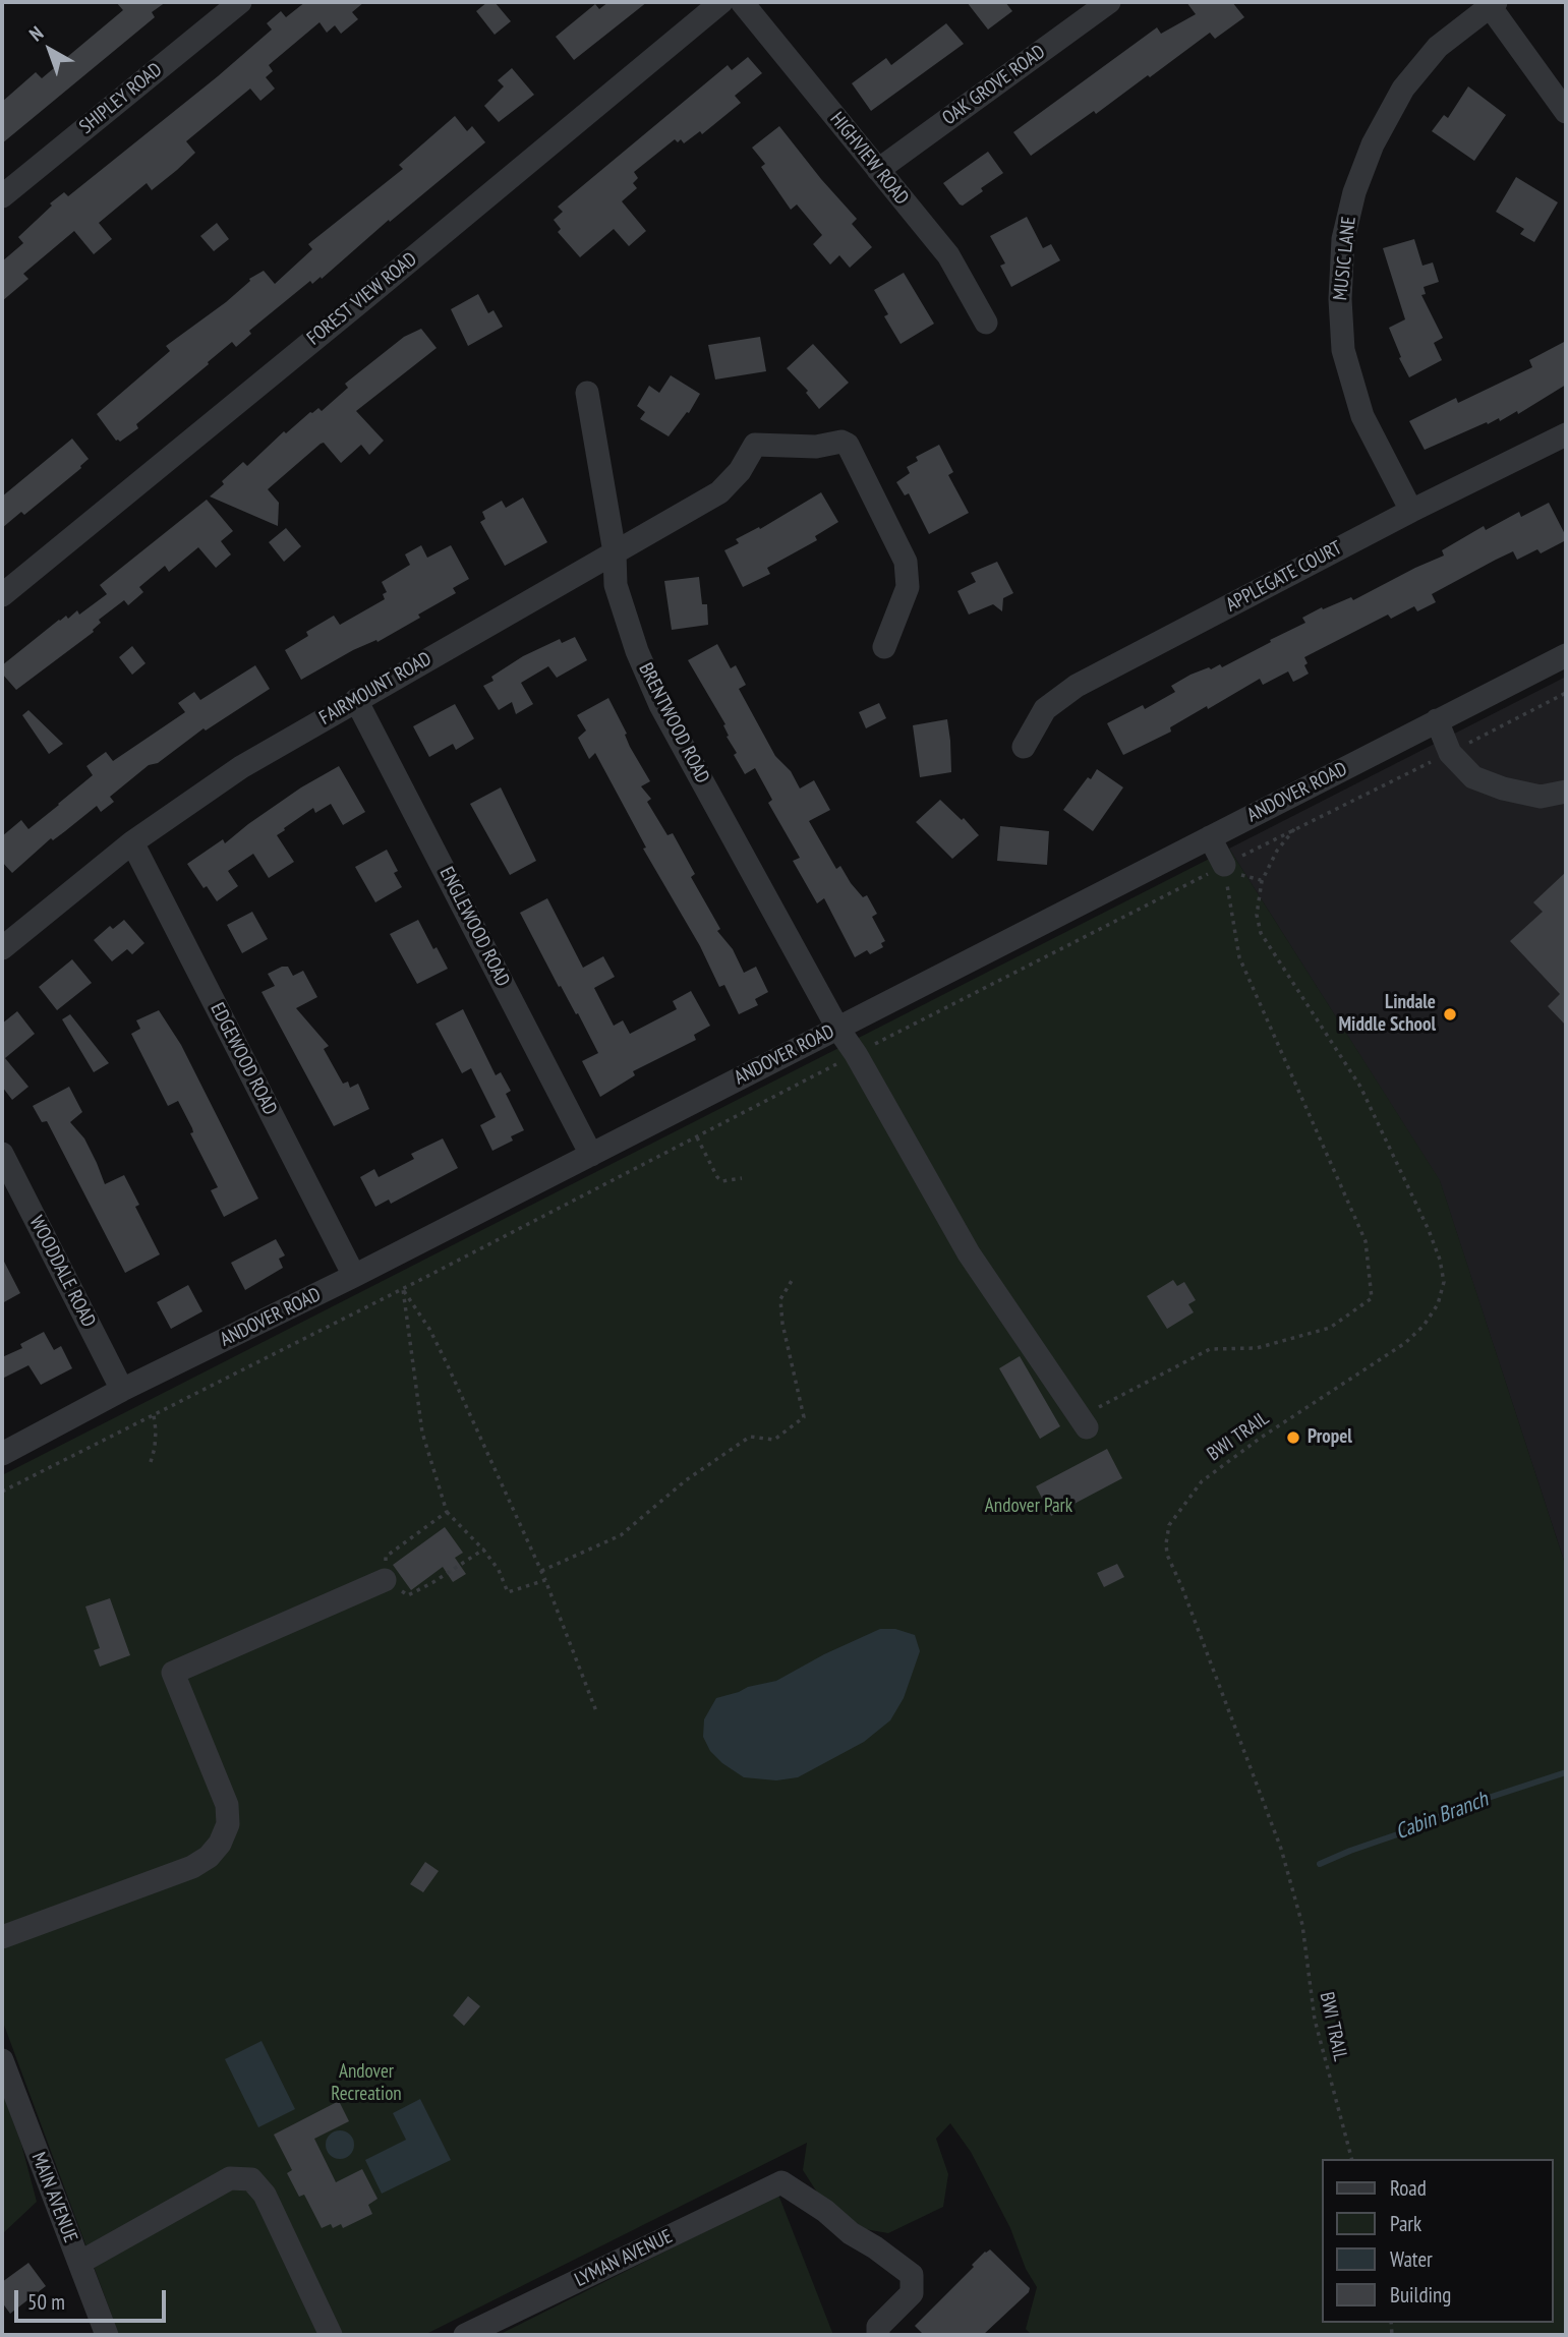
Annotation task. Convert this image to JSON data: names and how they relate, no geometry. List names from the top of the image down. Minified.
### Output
{"streets":{"street":["OAK GROVE ROAD","SHIPLEY ROAD","HIGHVIEW ROAD","MUSIC LANE","FOREST VIEW ROAD","APPLEGATE COURT","FAIRMOUNT ROAD","BRENTWOOD ROAD","ANDOVER ROAD","ENGLEWOOD ROAD","EDGEWOOD ROAD","WOODDALE ROAD","MAIN AVENUE","LYMAN AVENUE"],"path":["BWI TRAIL"]},"crossings":[["OAK GROVE ROAD","HIGHVIEW ROAD"],["MUSIC LANE","APPLEGATE COURT"],["FAIRMOUNT ROAD","BRENTWOOD ROAD"],["FAIRMOUNT ROAD","ENGLEWOOD ROAD"],["FAIRMOUNT ROAD","EDGEWOOD ROAD"],["BRENTWOOD ROAD","ANDOVER ROAD"],["ANDOVER ROAD","ENGLEWOOD ROAD"],["ANDOVER ROAD","EDGEWOOD ROAD"],["ANDOVER ROAD","WOODDALE ROAD"]],"water":["Cabin Branch"],"parks":["Andover Park","Andover Recreation"],"places":["Lindale Middle School","Propel"],"legend":["Road","Park","Water","Building"],"scale_bar":"50 m","north":"top left"}
